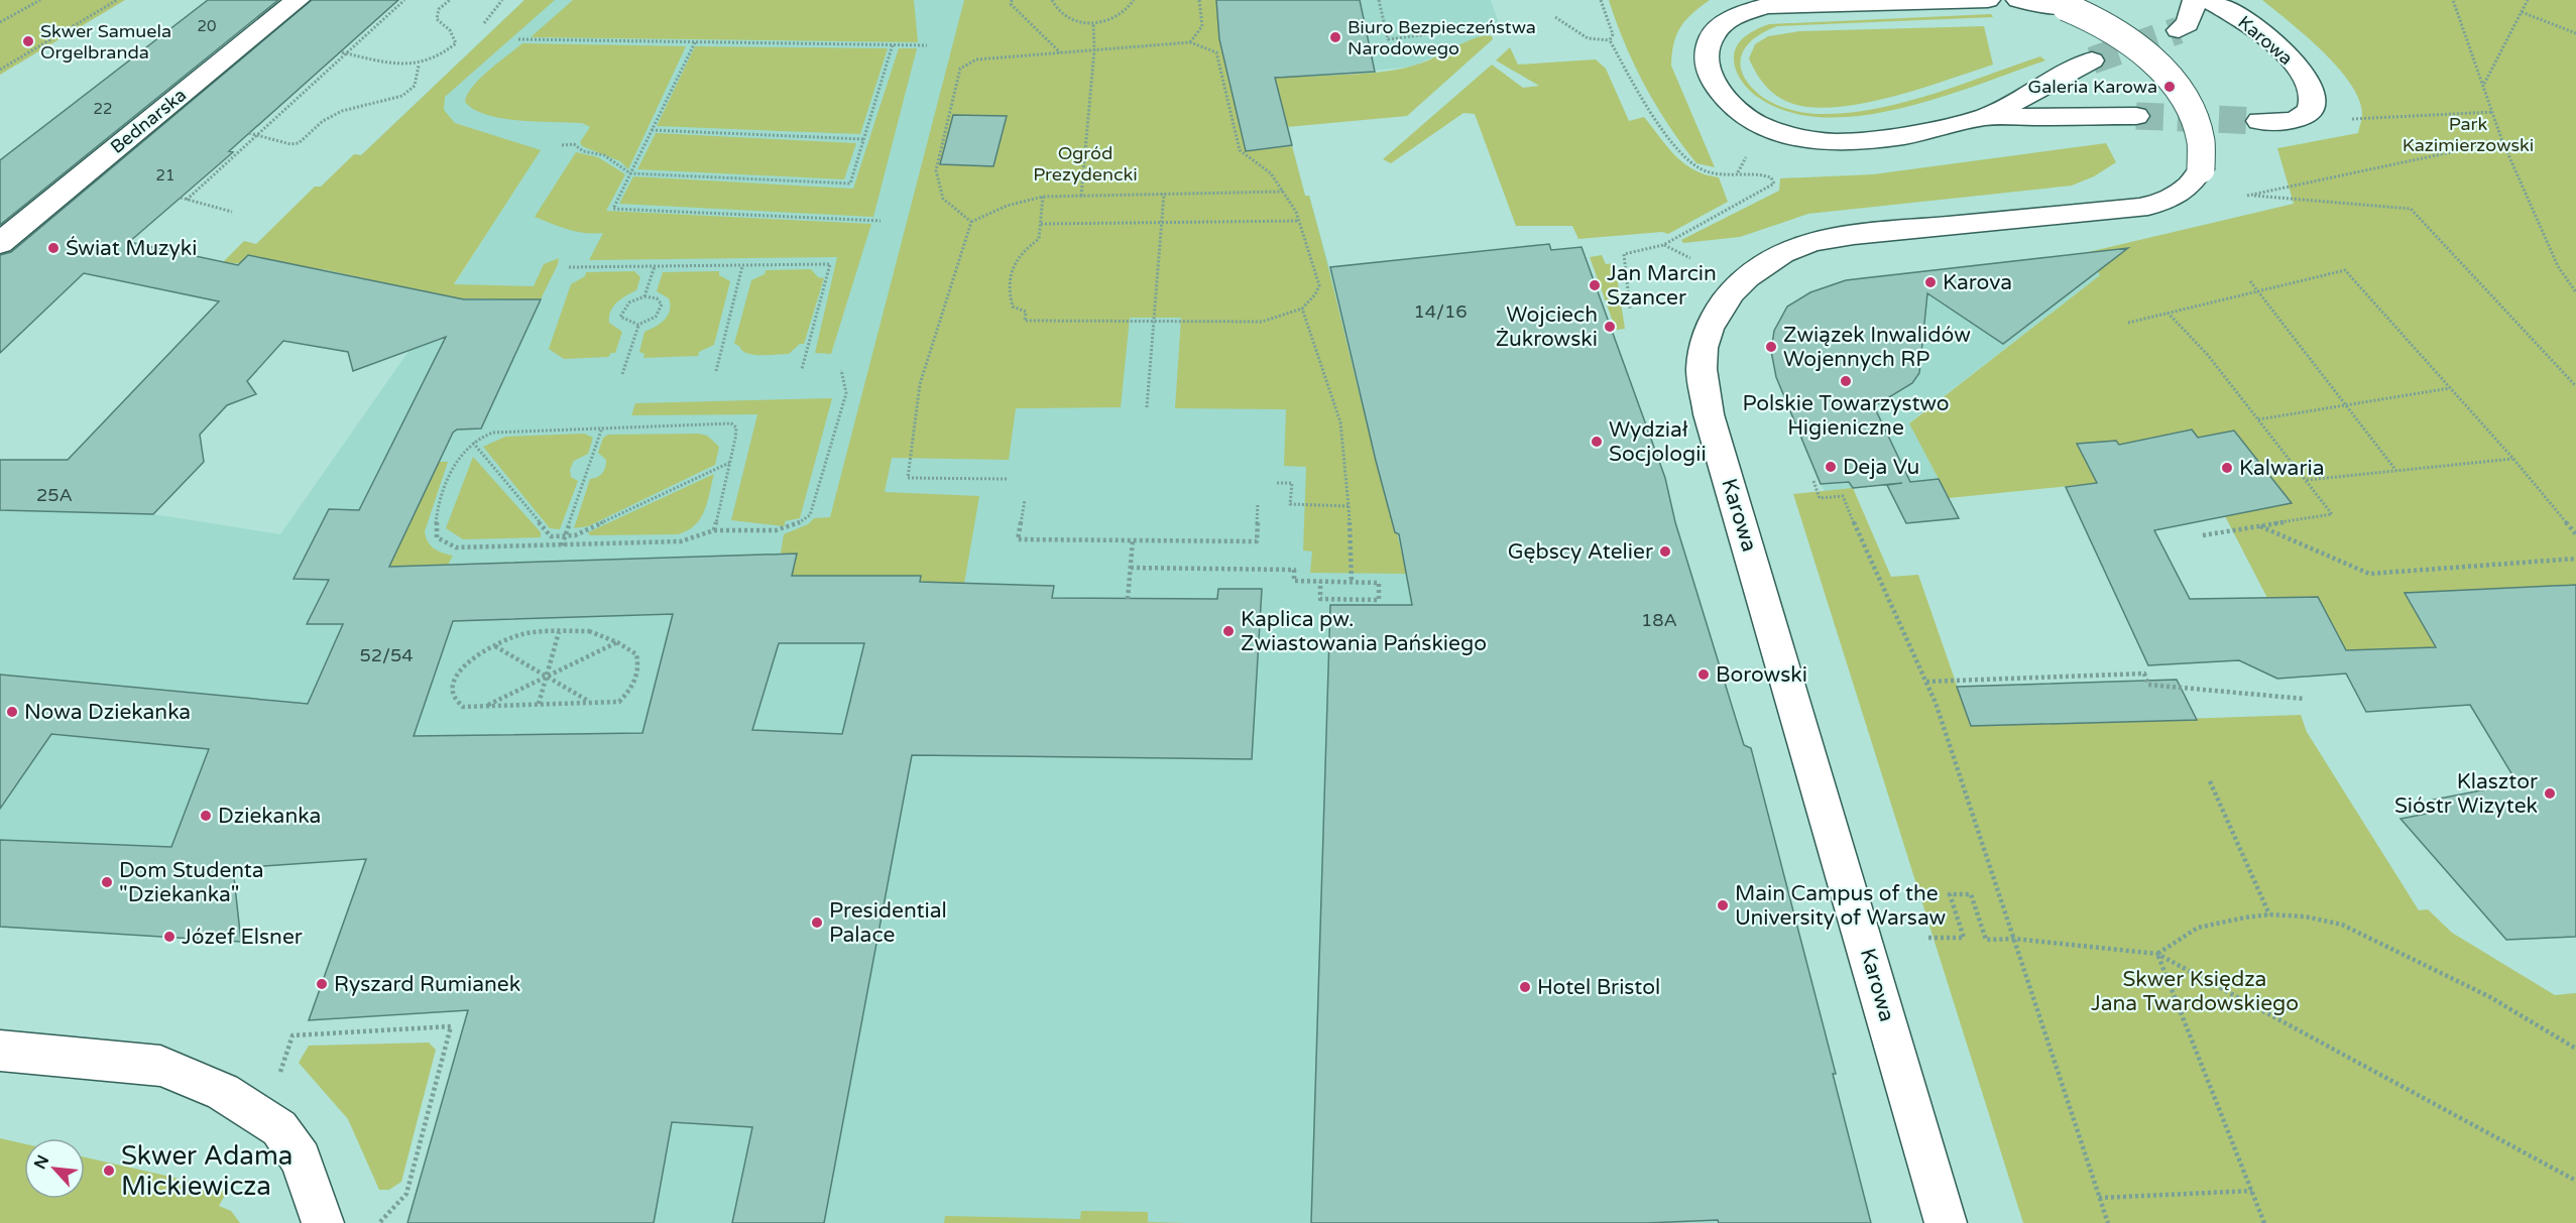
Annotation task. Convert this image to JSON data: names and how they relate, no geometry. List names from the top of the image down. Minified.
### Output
{"streets":{"street":["Karowa","Bednarska"]},"parks":["Park Kazimierzowski","Ogród Prezydencki","Skwer Księdza Jana Twardowskiego"],"places":["Biuro Bezpieczeństwa Narodowego","Skwer Samuela Orgelbranda","Galeria Karowa","Świat Muzyki","Karova","Jan Marcin Szancer","Wojciech Żukrowski","Związek Inwalidów Wojennych RP","Polskie Towarzystwo Higieniczne","Wydział Socjologii","Deja Vu","Kalwaria","Gębscy Atelier","Kaplica pw. Zwiastowania Pańskiego","Borowski","Nowa Dziekanka","Klasztor Sióstr Wizytek","Dziekanka","Dom Studenta \"Dziekanka\"","Main Campus of the University of Warsaw","Presidential Palace","Józef Elsner","Ryszard Rumianek","Hotel Bristol","Skwer Adama Mickiewicza"],"house_numbers":["20","22","21","14/16","25A","18A","52/54"],"north":"top left"}
